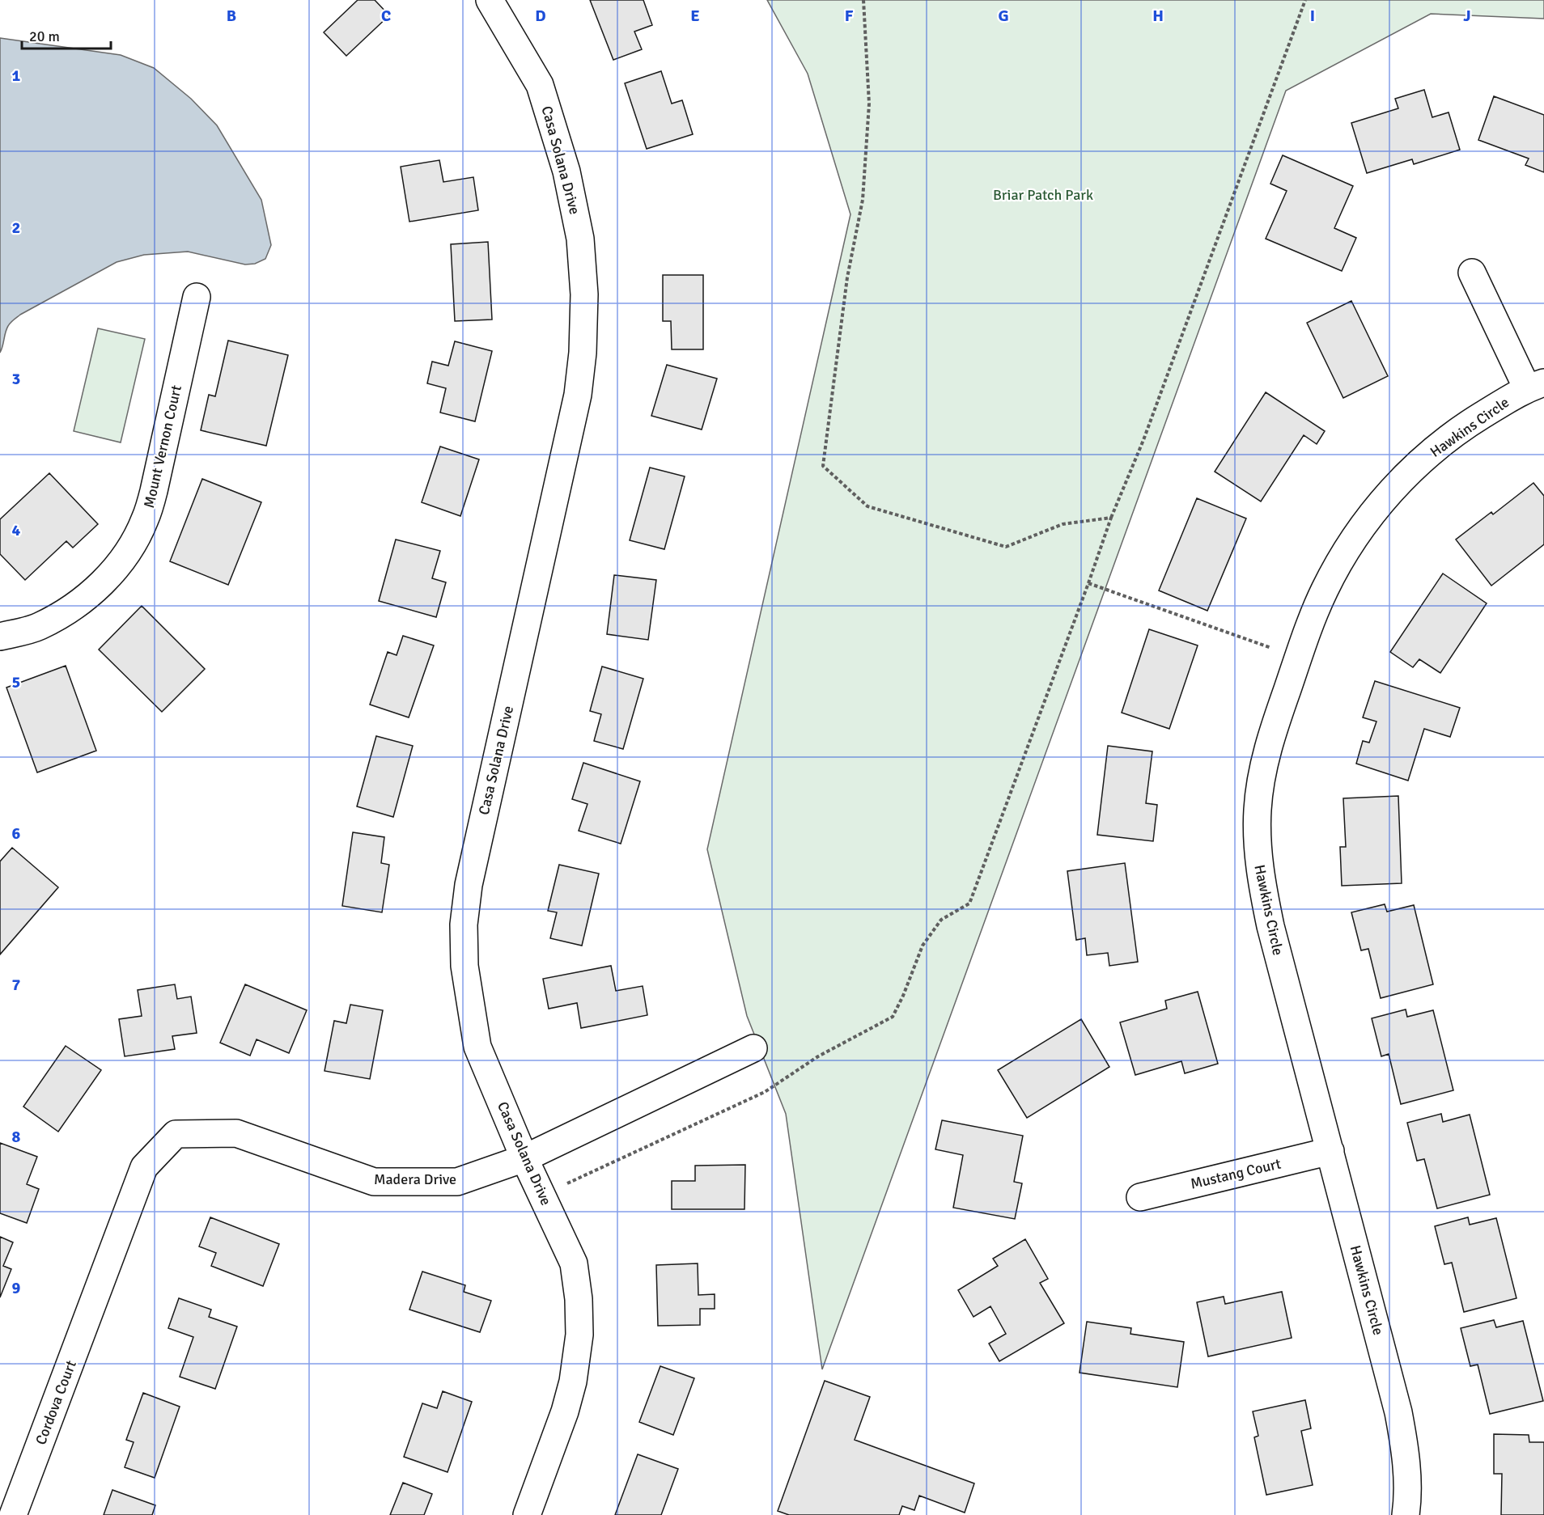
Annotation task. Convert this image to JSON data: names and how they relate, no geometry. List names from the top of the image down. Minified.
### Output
{"streets":{"street":["Casa Solana Drive","Hawkins Circle","Mount Vernon Court","Mustang Court","Madera Drive","Cordova Court"]},"crossings":[["Casa Solana Drive","Madera Drive"],["Hawkins Circle","Mustang Court"],["Madera Drive","Cordova Court"]],"parks":["Briar Patch Park"],"scale_bar":"20 m","grid":{"columns":["B","C","D","E","F","G","H","I","J"],"rows":["1","2","3","4","5","6","7","8","9"]}}
